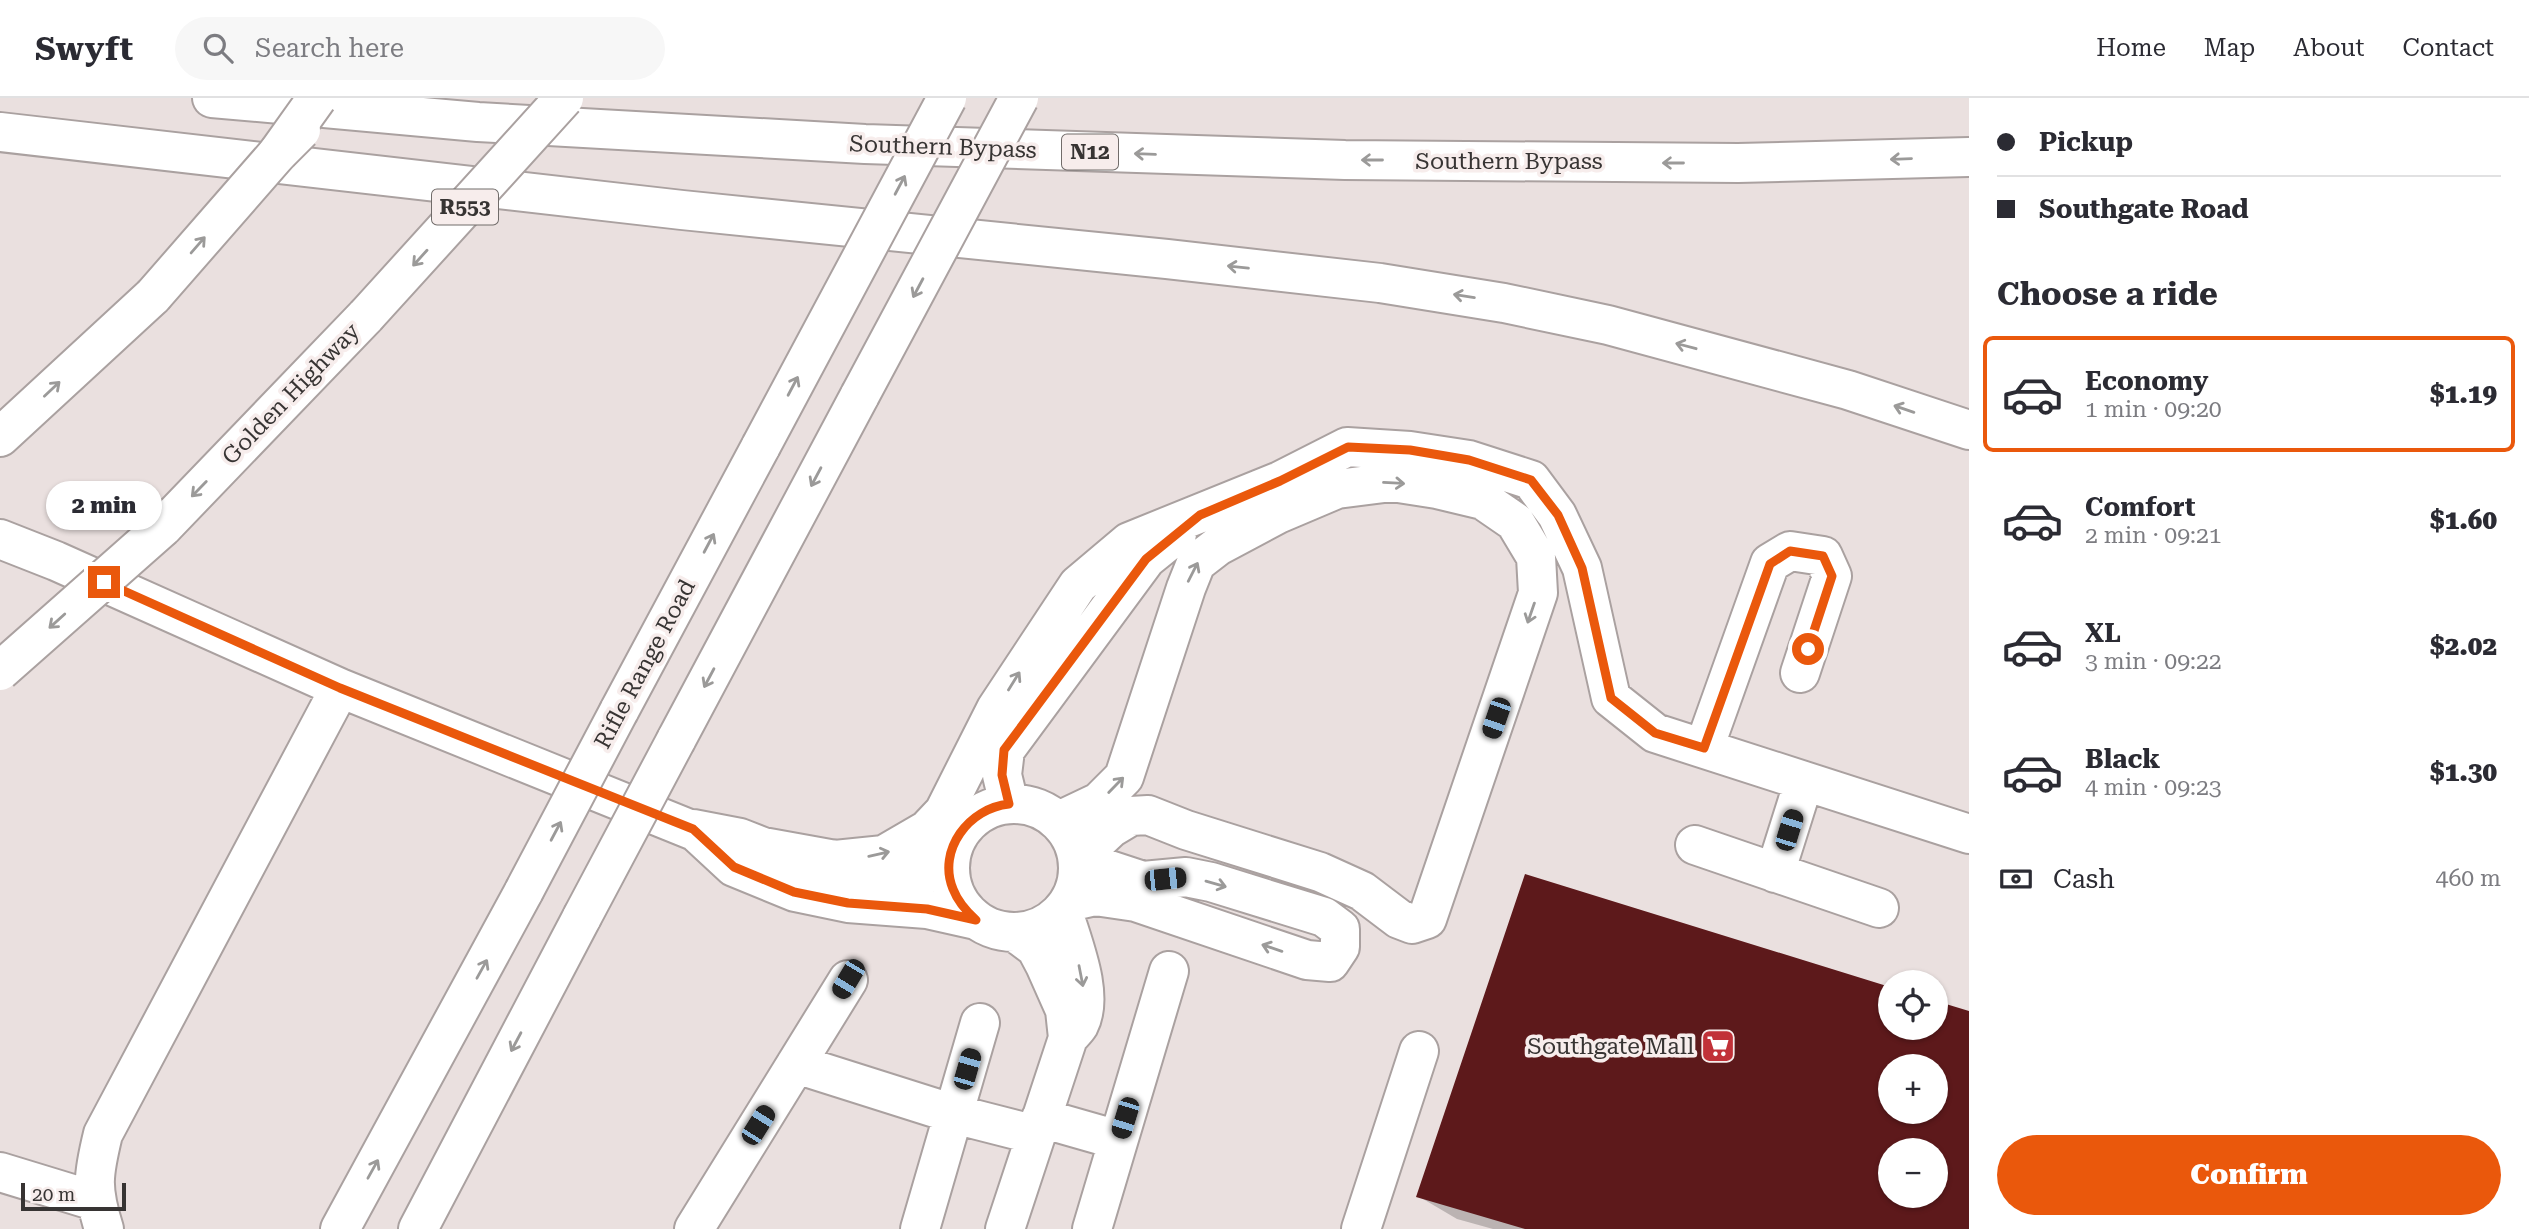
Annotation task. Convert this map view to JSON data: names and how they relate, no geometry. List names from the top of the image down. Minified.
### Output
{"streets":{"main road":["Southern Bypass","N12","R553","Golden Highway","Rifle Range Road"]},"places":{"supermarket":["Southgate Mall"]},"scale_bar":"20 m","page":{"header":"Swyft","search":"Search here","nav":["Home","Map","About","Contact"],"banner":["Pickup","Southgate Road"],"heading":"Choose a ride","list":[{"name":"Economy","note":"1 min · 09:20","value":"$1.19"},{"name":"Comfort","note":"2 min · 09:21","value":"$1.60"},{"name":"XL","note":"3 min · 09:22","value":"$2.02"},{"name":"Black","note":"4 min · 09:23","value":"$1.30"}],"bubble":"2 min","pay":["Cash","460 m"],"map_buttons":["+","−"],"buttons":"Confirm","scale":"20 m"}}
